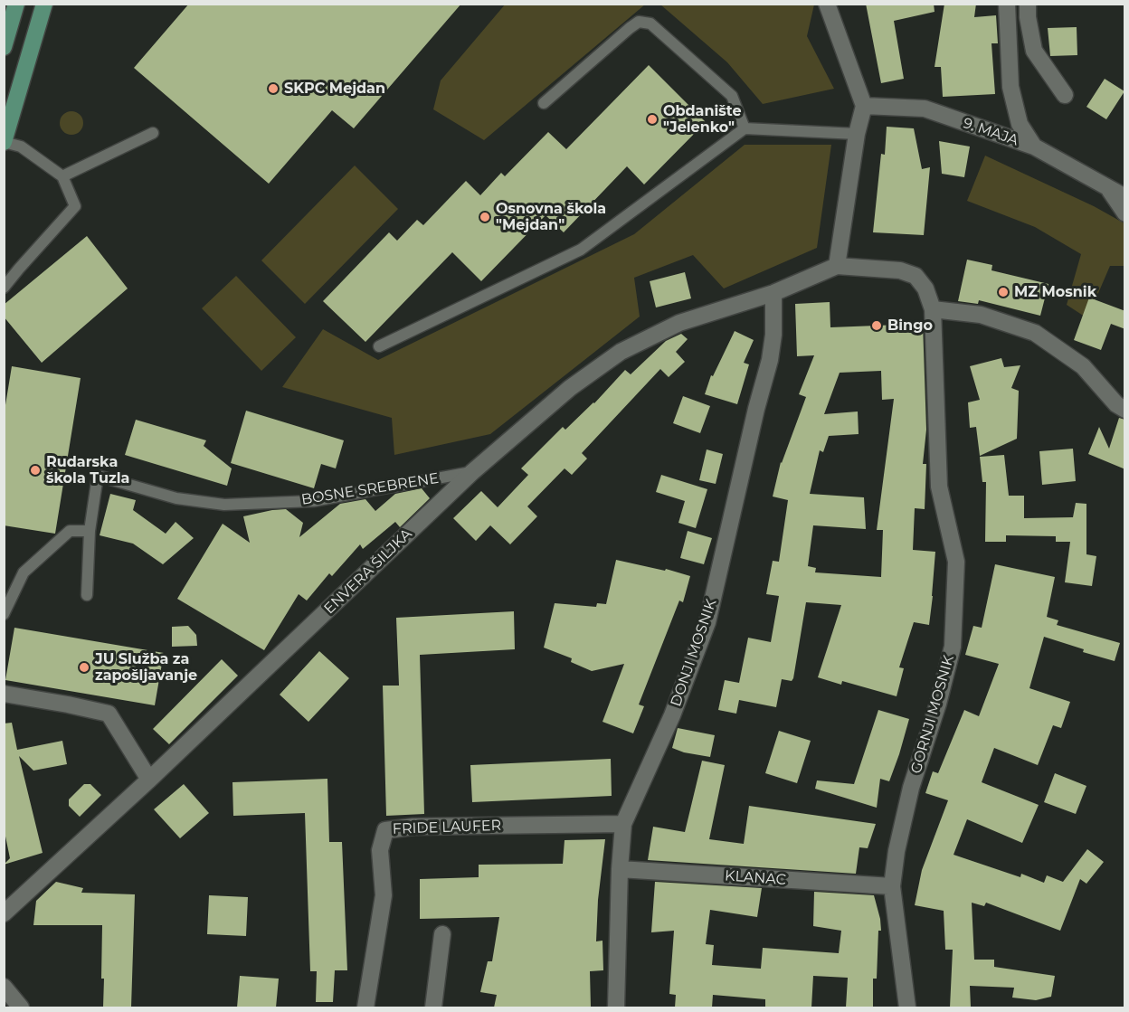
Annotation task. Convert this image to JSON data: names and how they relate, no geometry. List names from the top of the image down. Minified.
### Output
{"streets":{"street":["9. MAJA","ENVERA ŠILJKA","DONJI MOSNIK","GORNJI MOSNIK","FRIDE LAUFER","KLANAC"],"lane":["BOSNE SREBRENE"]},"crossings":[["BOSNE SREBRENE","ENVERA ŠILJKA"],["ENVERA ŠILJKA","DONJI MOSNIK"],["ENVERA ŠILJKA","GORNJI MOSNIK"],["DONJI MOSNIK","FRIDE LAUFER"],["DONJI MOSNIK","KLANAC"],["GORNJI MOSNIK","KLANAC"]],"places":["SKPC Mejdan","Obdanište \"Jelenko\"","Osnovna škola \"Mejdan\"","MZ Mosnik","Bingo","Rudarska škola Tuzla","JU Služba za zapošljavanje"]}
